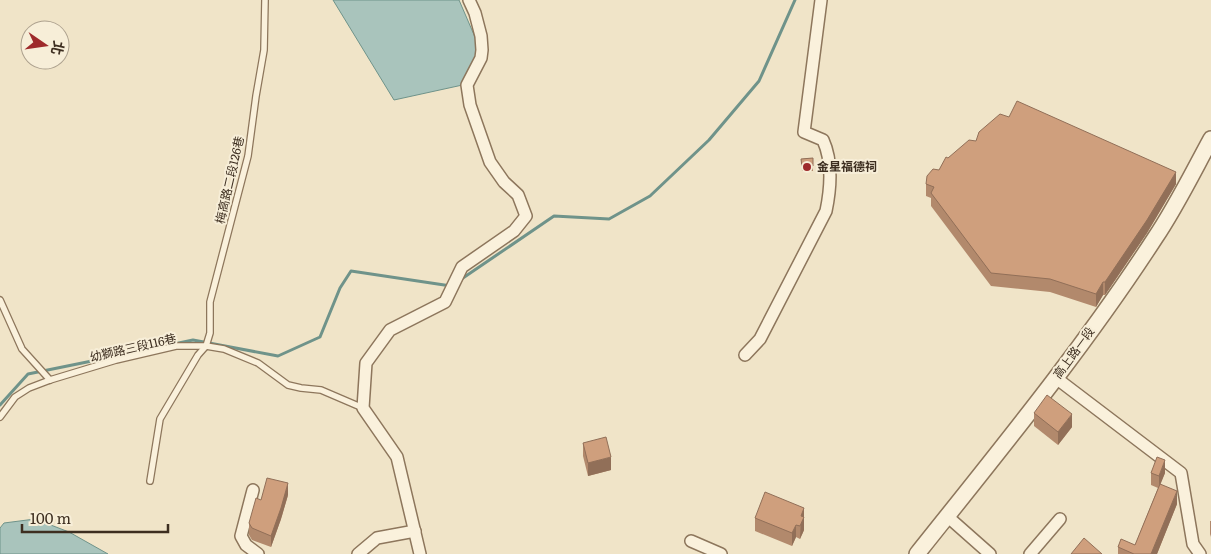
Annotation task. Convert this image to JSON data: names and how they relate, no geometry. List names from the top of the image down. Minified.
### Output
{"streets":{"street":["高上路一段"],"lane":["梅高路二段126巷","幼獅路三段116巷"]},"crossings":[["梅高路二段126巷","幼獅路三段116巷"]],"places":["金星福德祠"],"scale_bar":"100 m","north":"right"}
